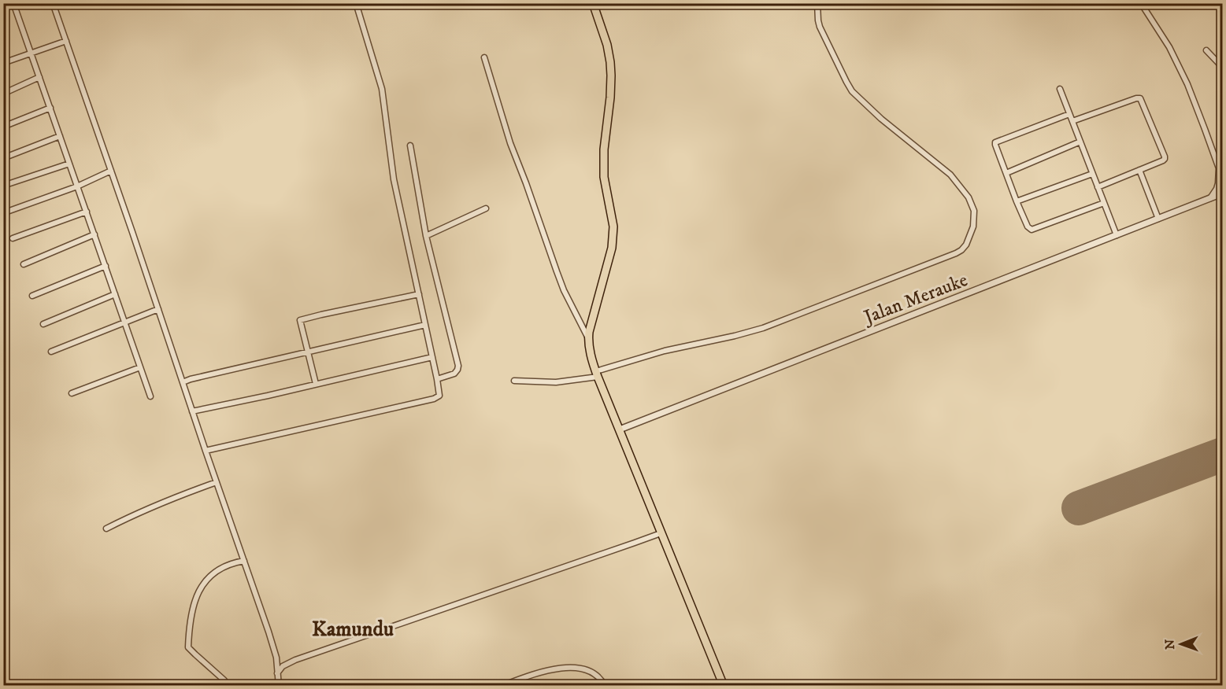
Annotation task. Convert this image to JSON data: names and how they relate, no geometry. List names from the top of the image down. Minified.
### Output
{"streets":{"street":["Jalan Merauke"]},"districts":["Kamundu"],"north":"left"}
